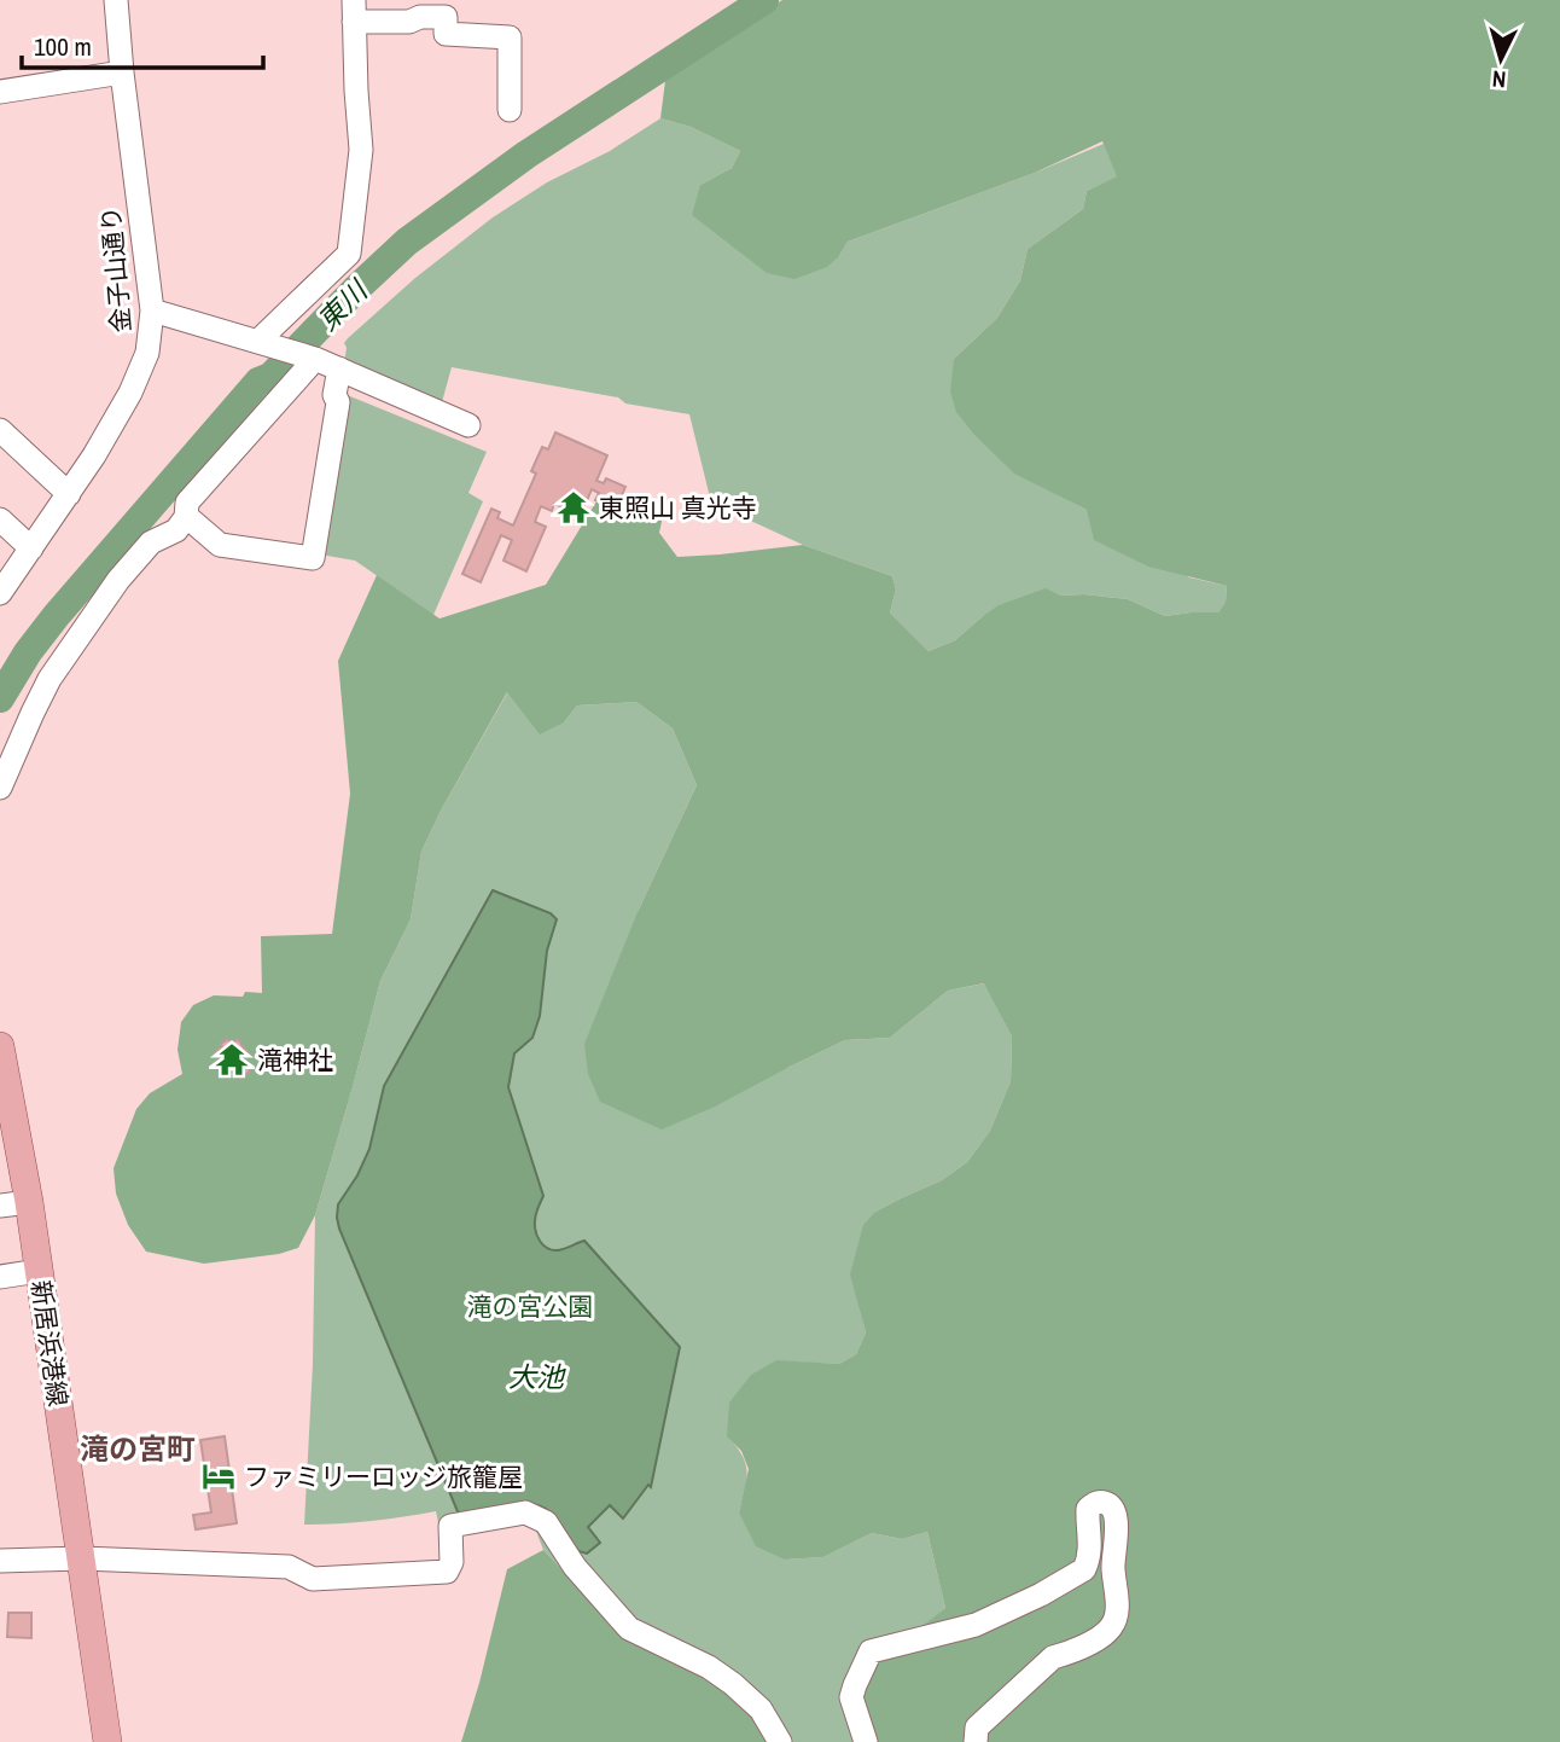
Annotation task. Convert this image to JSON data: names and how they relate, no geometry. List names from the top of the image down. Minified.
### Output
{"streets":{"main road":["新居浜港線"],"street":["金子山通り"]},"districts":["滝の宮町"],"water":["東川","大池"],"parks":["滝の宮公園"],"places":{"temple":["東照山 真光寺","滝神社"],"hotel":["ファミリーロッジ旅籠屋"]},"scale_bar":"100 m","north":"bottom"}
